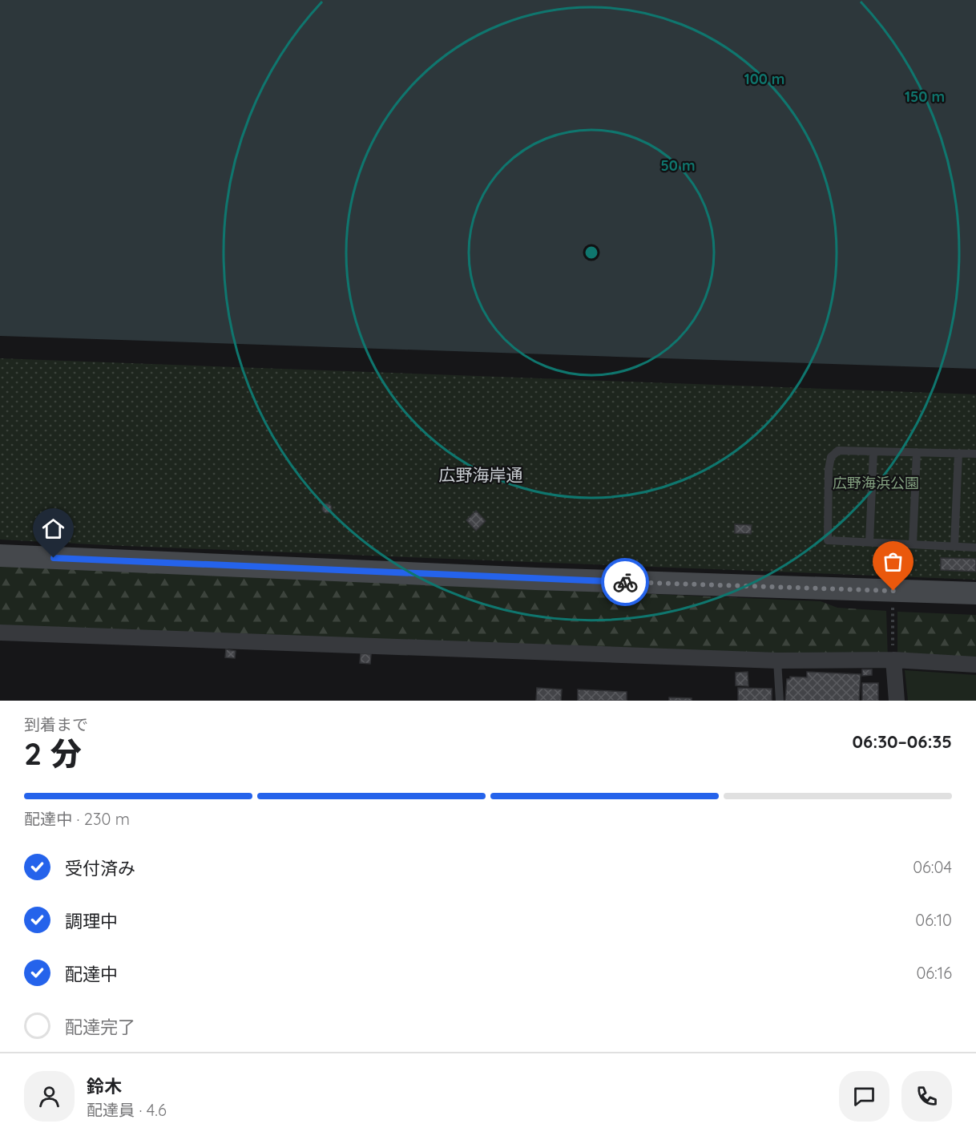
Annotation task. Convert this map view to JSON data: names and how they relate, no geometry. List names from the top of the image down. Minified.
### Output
{"districts":["広野海岸通"],"parks":["広野海浜公園"],"page":{"heading":["2 分","到着まで","06:30–06:35"],"panel":["鈴木","配達員 · 4.6"],"bar":"配達中 · 230 m","list":[["受付済み","06:04"],["調理中","06:10"],["配達中","06:16"],"配達完了"]},"rings":["100 m","150 m","50 m"]}
